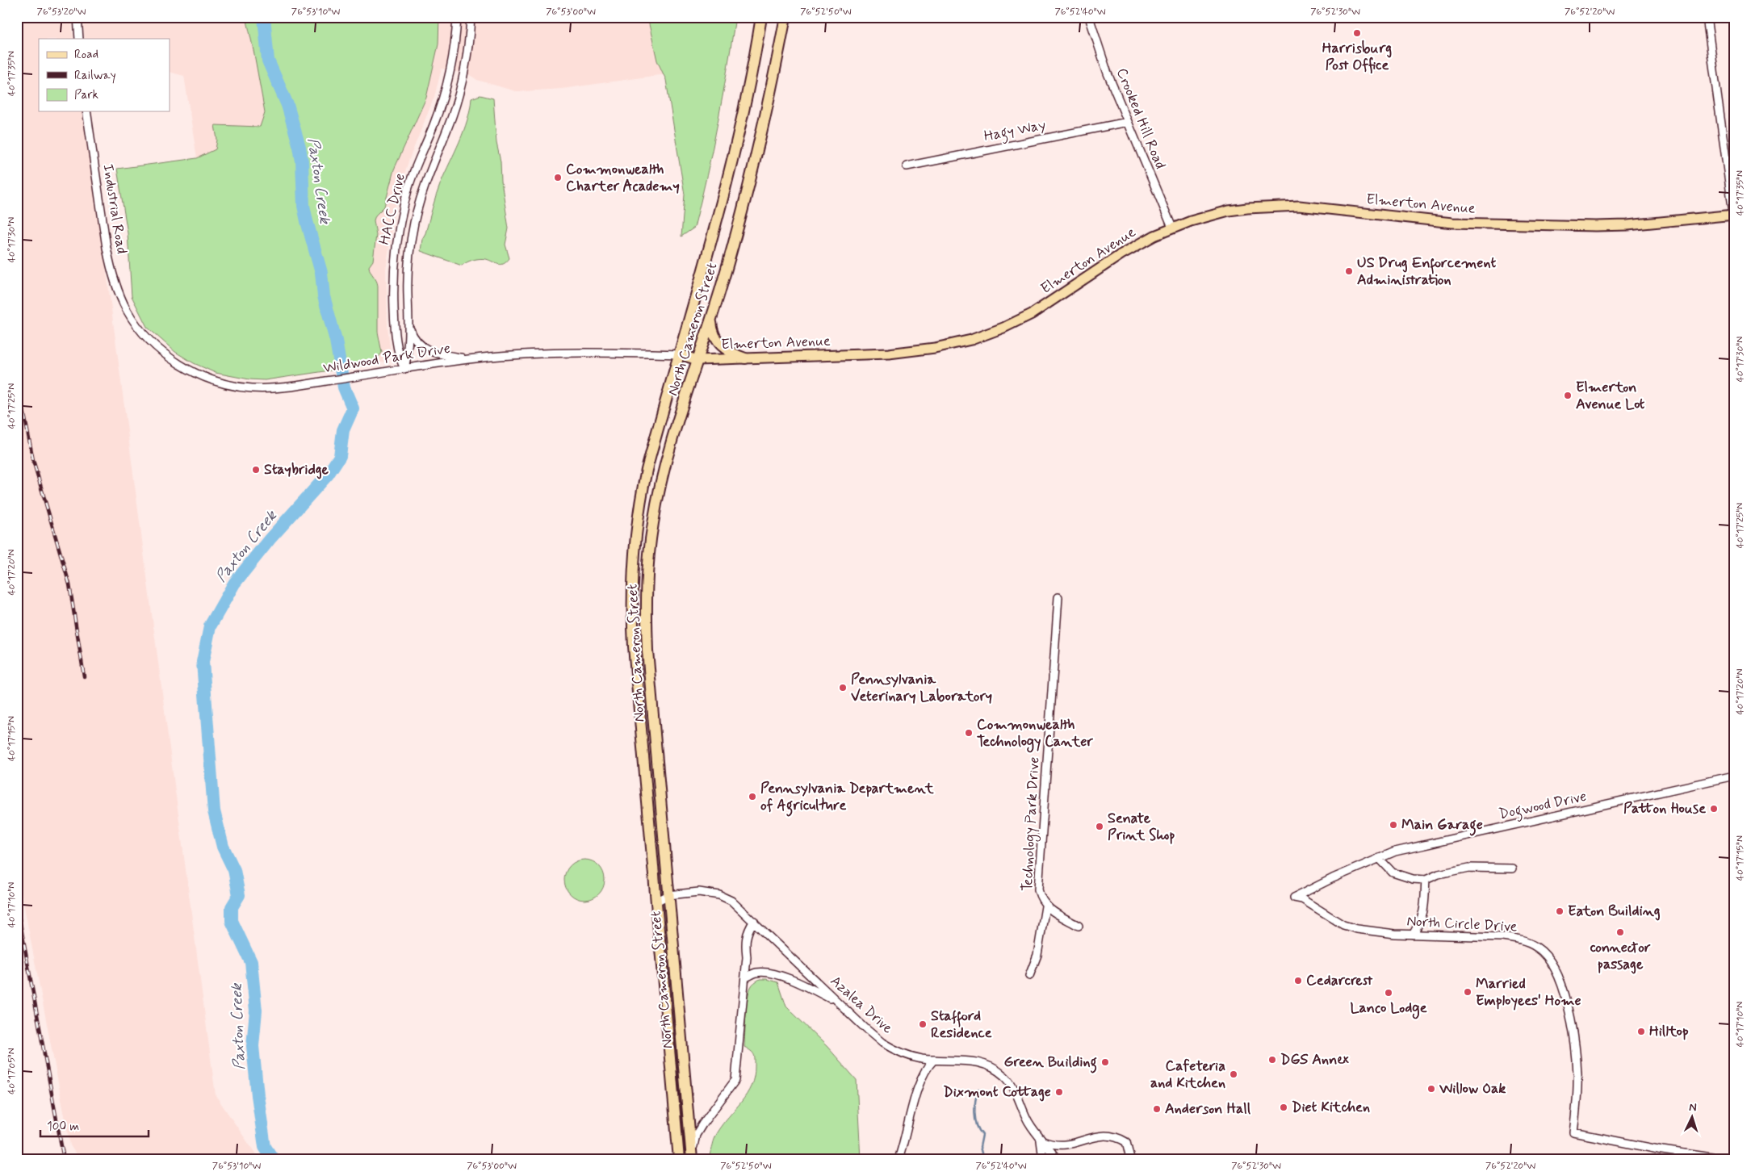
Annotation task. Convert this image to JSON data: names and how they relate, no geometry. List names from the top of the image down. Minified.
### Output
{"streets":{"highway":["North Cameron Street"],"main road":["Elmerton Avenue"],"street":["Crooked Hill Road","Hagy Way","Industrial Road","HACC Drive","Wildwood Park Drive","Dogwood Drive","Technology Park Drive","North Circle Drive","Azalea Drive"]},"crossings":[["Crooked Hill Road","Hagy Way"],["Crooked Hill Road","Elmerton Avenue"],["Elmerton Avenue","North Cameron Street"],["Elmerton Avenue","Wildwood Park Drive"],["Industrial Road","Wildwood Park Drive"],["HACC Drive","Wildwood Park Drive"],["North Cameron Street","Wildwood Park Drive"],["North Cameron Street","Azalea Drive"],["Dogwood Drive","North Circle Drive"]],"water":["Paxton Creek"],"places":["Harrisburg Post Office","Commonwealth Charter Academy","US Drug Enforcement Administration","Elmerton Avenue Lot","Staybridge","Pennsylvania Veterinary Laboratory","Commonwealth Technology Canter","Pennsylvania Department of Agriculture","Patton House","Main Garage","Senate Print Shop","Eaton Building","connector passage","Cedarcrest","Married Employees' Home","Lanco Lodge","Stafford Residence","Hilltop","DGS Annex","Green Building","Cafeteria and Kitchen","Willow Oak","Dixmont Cottage","Diet Kitchen","Anderson Hall"],"legend":["Road","Railway","Park"],"scale_bar":"100 m","north":"top","coordinates":["76°53'20\"W","76°53'10\"W","76°53'00\"W","76°52'50\"W","76°52'40\"W","76°52'30\"W","76°52'20\"W","40°17'35\"N","40°17'30\"N","40°17'25\"N","40°17'20\"N","40°17'15\"N","40°17'10\"N","40°17'05\"N"]}
